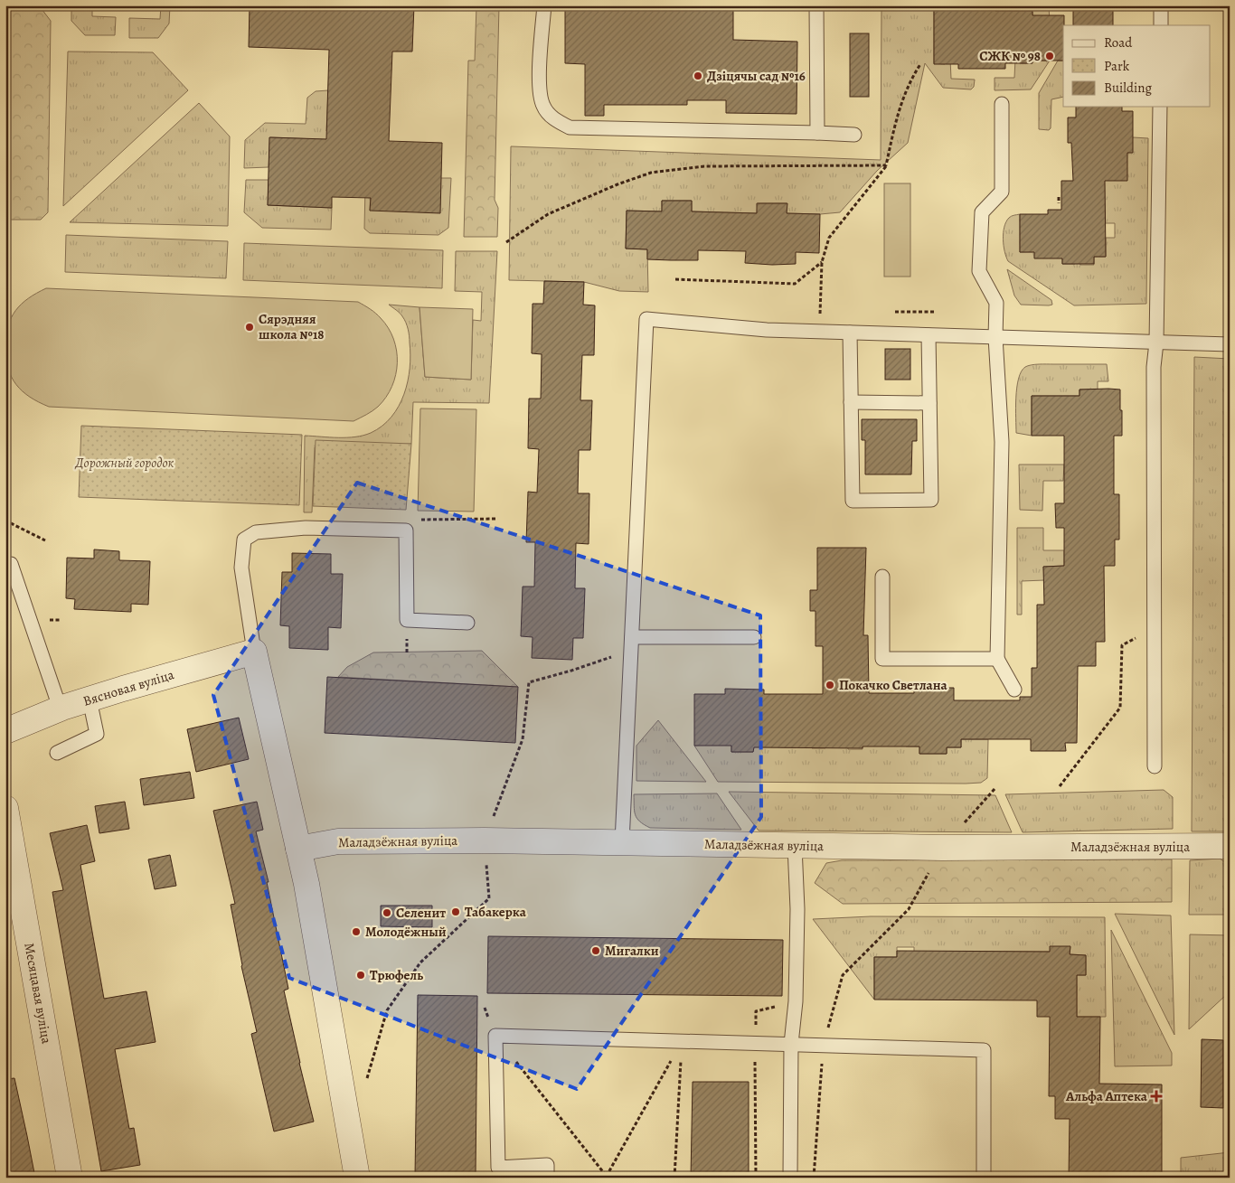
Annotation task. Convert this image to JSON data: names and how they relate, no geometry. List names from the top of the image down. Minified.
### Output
{"streets":{"street":["Вясновая вуліца","Маладзёжная вуліца","Месяцавая вуліца"]},"parks":["Дорожный городок"],"places":{"other":["СЖК № 98","Дзіцячы сад №16","Сярэдняя школа №18","Покачко Светлана","Табакерка","Селенит","Молодёжный","Мигалки","Трюфель"],"health":["Альфа Аптека"]},"legend":["Road","Park","Building"]}
